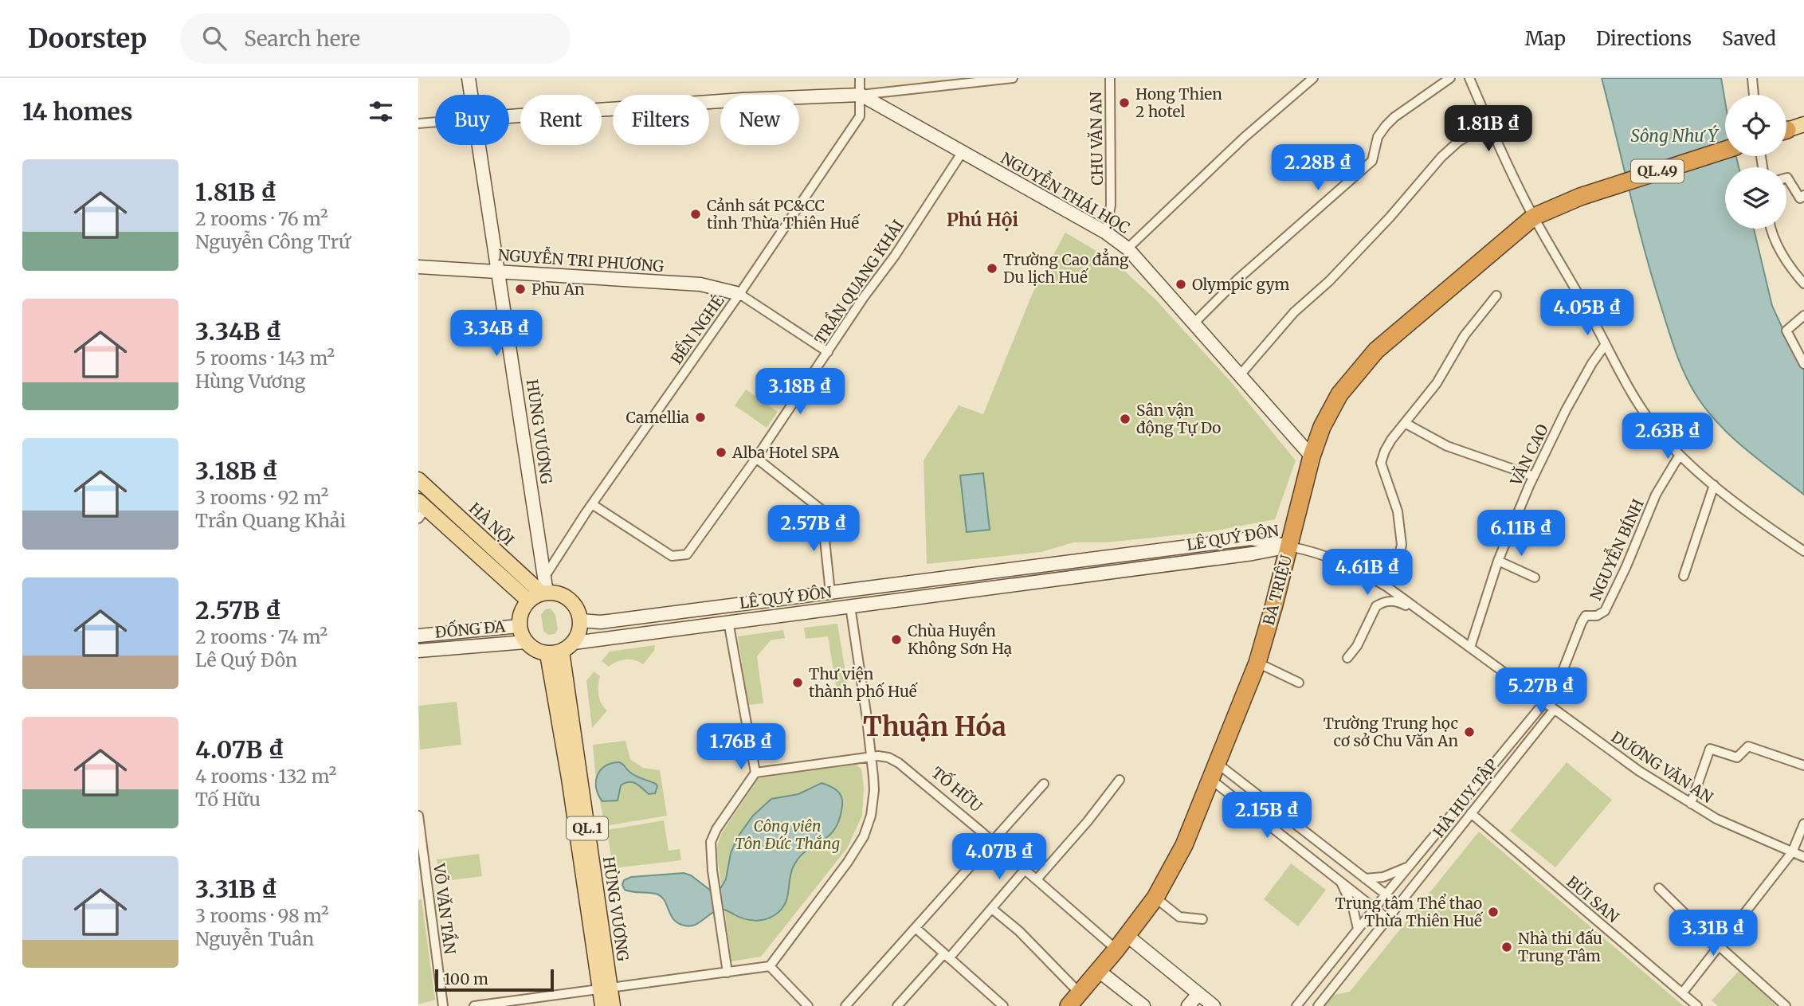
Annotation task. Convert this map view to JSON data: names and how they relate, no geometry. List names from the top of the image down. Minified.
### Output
{"streets":{"highway":["QL.49","BÀ TRIỆU"],"main road":["HÙNG VƯƠNG","HÀ NỘI","QL.1"],"street":["CHU VĂN AN","NGUYỄN THÁI HỌC","NGUYỄN TRI PHƯƠNG","TRẦN QUANG KHẢI","BẾN NGHÉ","VĂN CAO","LÊ QUÝ ĐÔN","NGUYỄN BÍNH","ĐỐNG ĐA","DƯƠNG VĂN AN","TỐ HỮU","HÀ HUY TẬP","BÙI SAN","VÕ VĂN TẦN"]},"crossings":[["CHU VĂN AN","NGUYỄN THÁI HỌC"],["QL.49","BÀ TRIỆU"],["NGUYỄN THÁI HỌC","TRẦN QUANG KHẢI"],["NGUYỄN THÁI HỌC","BẾN NGHÉ"],["NGUYỄN THÁI HỌC","BÀ TRIỆU"],["NGUYỄN TRI PHƯƠNG","BẾN NGHÉ"],["NGUYỄN TRI PHƯƠNG","HÙNG VƯƠNG"],["TRẦN QUANG KHẢI","BẾN NGHÉ"],["BẾN NGHÉ","HÙNG VƯƠNG"],["HÙNG VƯƠNG","HÀ NỘI"],["HÙNG VƯƠNG","LÊ QUÝ ĐÔN"],["HÙNG VƯƠNG","ĐỐNG ĐA"],["VĂN CAO","DƯƠNG VĂN AN"],["HÀ NỘI","LÊ QUÝ ĐÔN"],["HÀ NỘI","ĐỐNG ĐA"],["LÊ QUÝ ĐÔN","BÀ TRIỆU"],["LÊ QUÝ ĐÔN","ĐỐNG ĐA"],["LÊ QUÝ ĐÔN","DƯƠNG VĂN AN"],["NGUYỄN BÍNH","DƯƠNG VĂN AN"],["NGUYỄN BÍNH","HÀ HUY TẬP"],["BÀ TRIỆU","DƯƠNG VĂN AN"],["BÀ TRIỆU","TỐ HỮU"],["DƯƠNG VĂN AN","HÀ HUY TẬP"],["HÀ HUY TẬP","BÙI SAN"]],"districts":["Phú Hội","Thuận Hóa"],"water":["Sông Như Ý"],"parks":["Công viên Tôn Đức Thắng"],"places":["Hong Thien 2 hotel","Cảnh sát PC&CC tỉnh Thừa Thiên Huế","Trường Cao đẳng Du lịch Huế","Olympic gym","Phu An","Camellia","Sân vận động Tự Do","Alba Hotel SPA","Chùa Huyền Không Sơn Hạ","Thư viện thành phố Huế","Trường Trung học cơ sở Chu Văn An","Trung tâm Thể thao Thừa Thiên Huế","Nhà thi đấu Trung Tâm"],"scale_bar":"100 m","page":{"header":"Doorstep","search":"Search here","nav":["Map","Directions","Saved"],"heading":"14 homes","chip":["Buy","Rent","Filters","New"],"price":["1.81B ₫","2.28B ₫","4.05B ₫","3.34B ₫","3.18B ₫","2.63B ₫","2.57B ₫","6.11B ₫","4.61B ₫","5.27B ₫","1.76B ₫","2.15B ₫","4.07B ₫","3.31B ₫"],"list":[{"name":"1.81B ₫","note":"2 rooms · 76 m² · Nguyễn Công Trứ"},{"name":"3.34B ₫","note":"5 rooms · 143 m² · Hùng Vương"},{"name":"3.18B ₫","note":"3 rooms · 92 m² · Trần Quang Khải"},{"name":"2.57B ₫","note":"2 rooms · 74 m² · Lê Quý Đôn"},{"name":"4.07B ₫","note":"4 rooms · 132 m² · Tố Hữu"},{"name":"3.31B ₫","note":"3 rooms · 98 m² · Nguyễn Tuân"}],"scale":"100 m"}}
